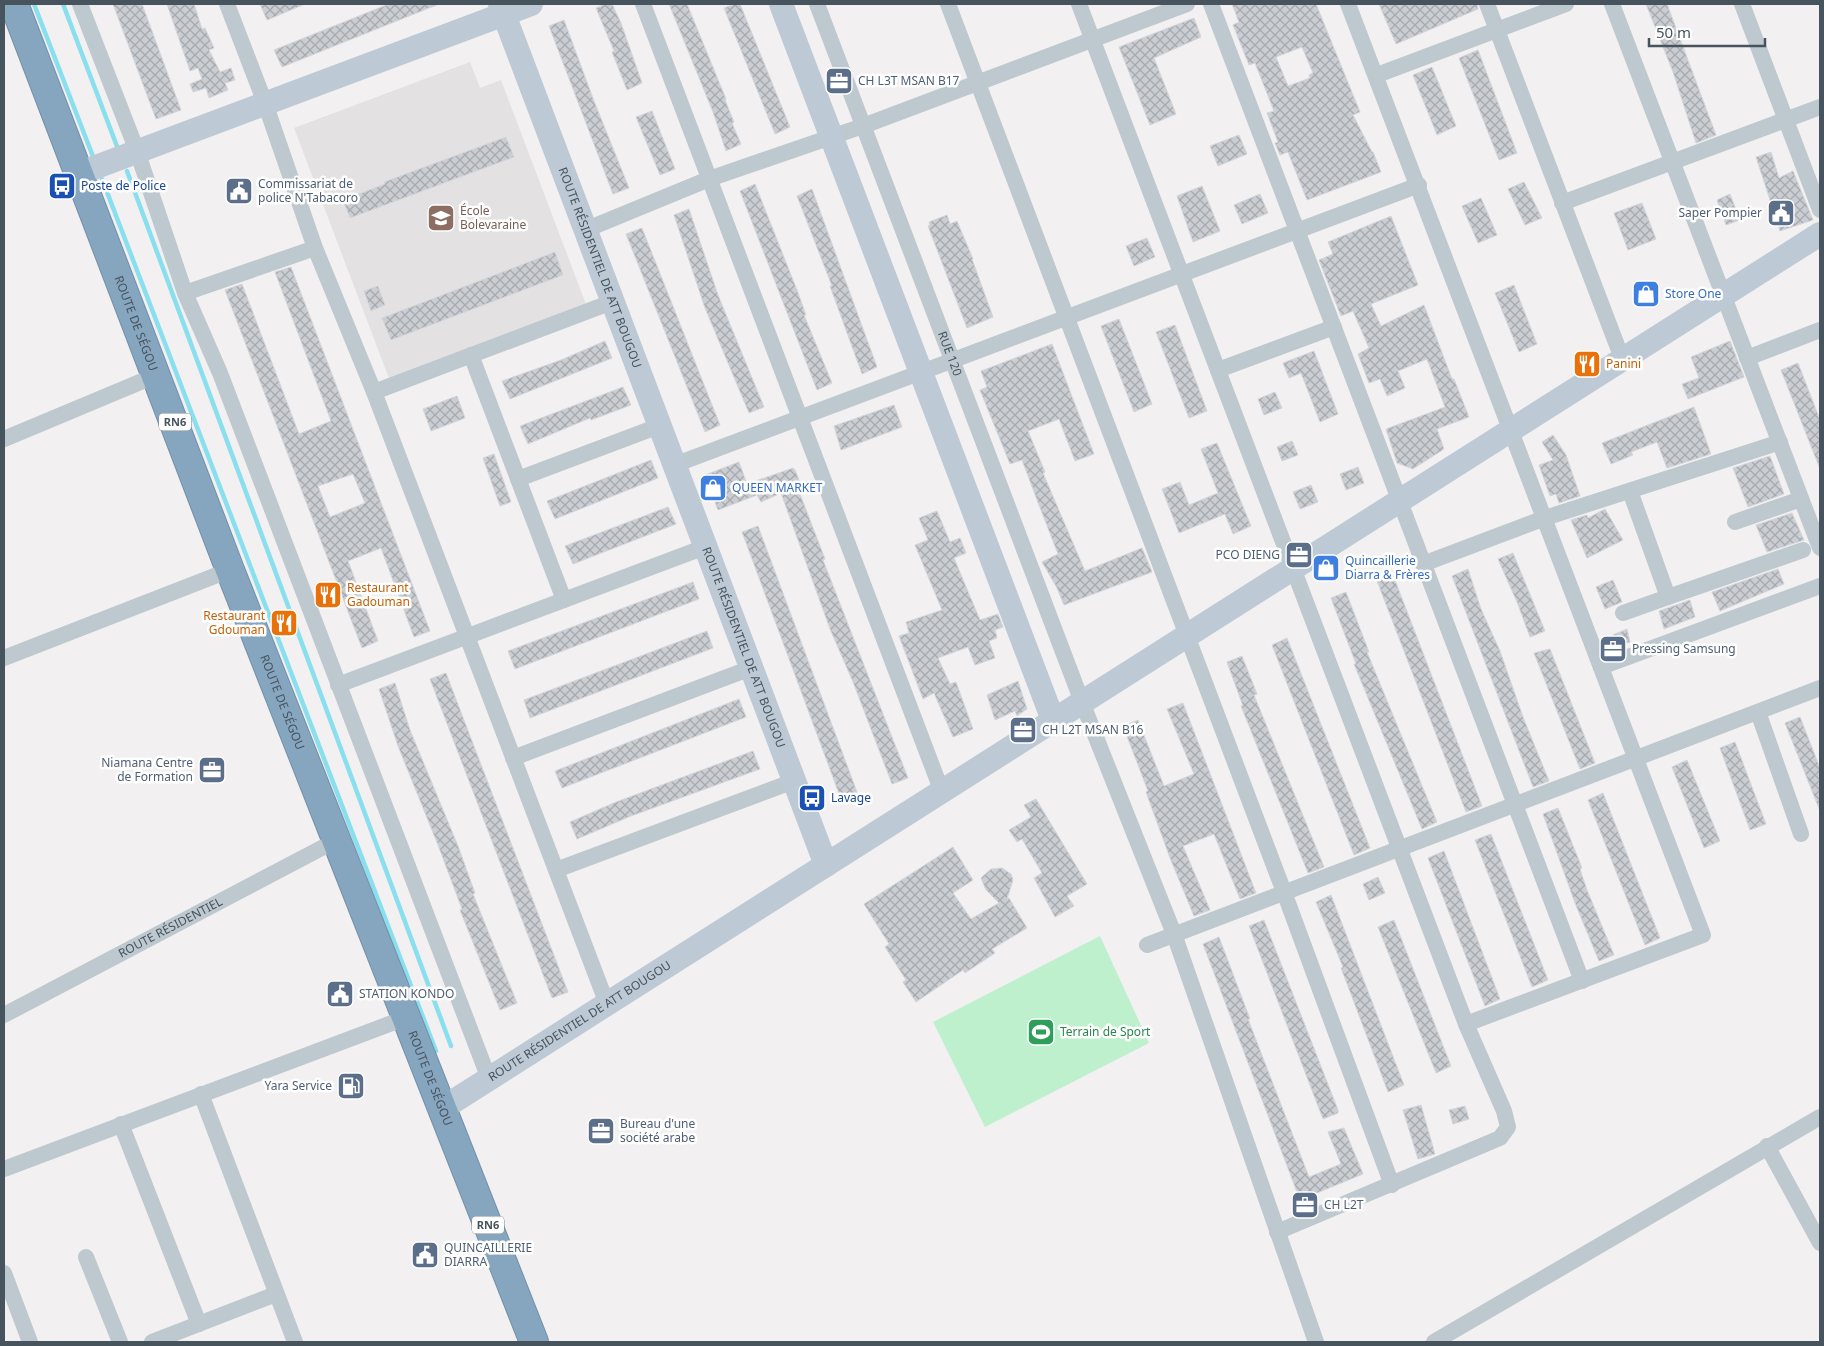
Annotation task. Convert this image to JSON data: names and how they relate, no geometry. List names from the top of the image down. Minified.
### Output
{"streets":{"highway":["ROUTE DE SÉGOU","RN6"],"street":["ROUTE RÉSIDENTIEL DE ATT BOUGOU","RUE 120","ROUTE RÉSIDENTIEL"]},"crossings":[["ROUTE RÉSIDENTIEL DE ATT BOUGOU","ROUTE DE SÉGOU"],["ROUTE DE SÉGOU","ROUTE RÉSIDENTIEL"]],"places":{"office":["CH L3T MSAN B17","PCO DIENG","Pressing Samsung","CH L2T MSAN B16","Niamana Centre de Formation","Bureau d'une société arabe","CH L2T"],"bus stop":["Poste de Police","Lavage"],"public building":["Commissariat de police N'Tabacoro","Saper Pompier","STATION KONDO","QUINCAILLERIE DIARRA"],"school or university":["École Bolevaraine"],"shop":["Store One","QUEEN MARKET","Quincaillerie Diarra & Frères"],"restaurant":["Panini","Restaurant Gadouman","Restaurant Gdouman"],"sports":["Terrain de Sport"],"fuel station":["Yara Service"]},"scale_bar":"50 m"}
